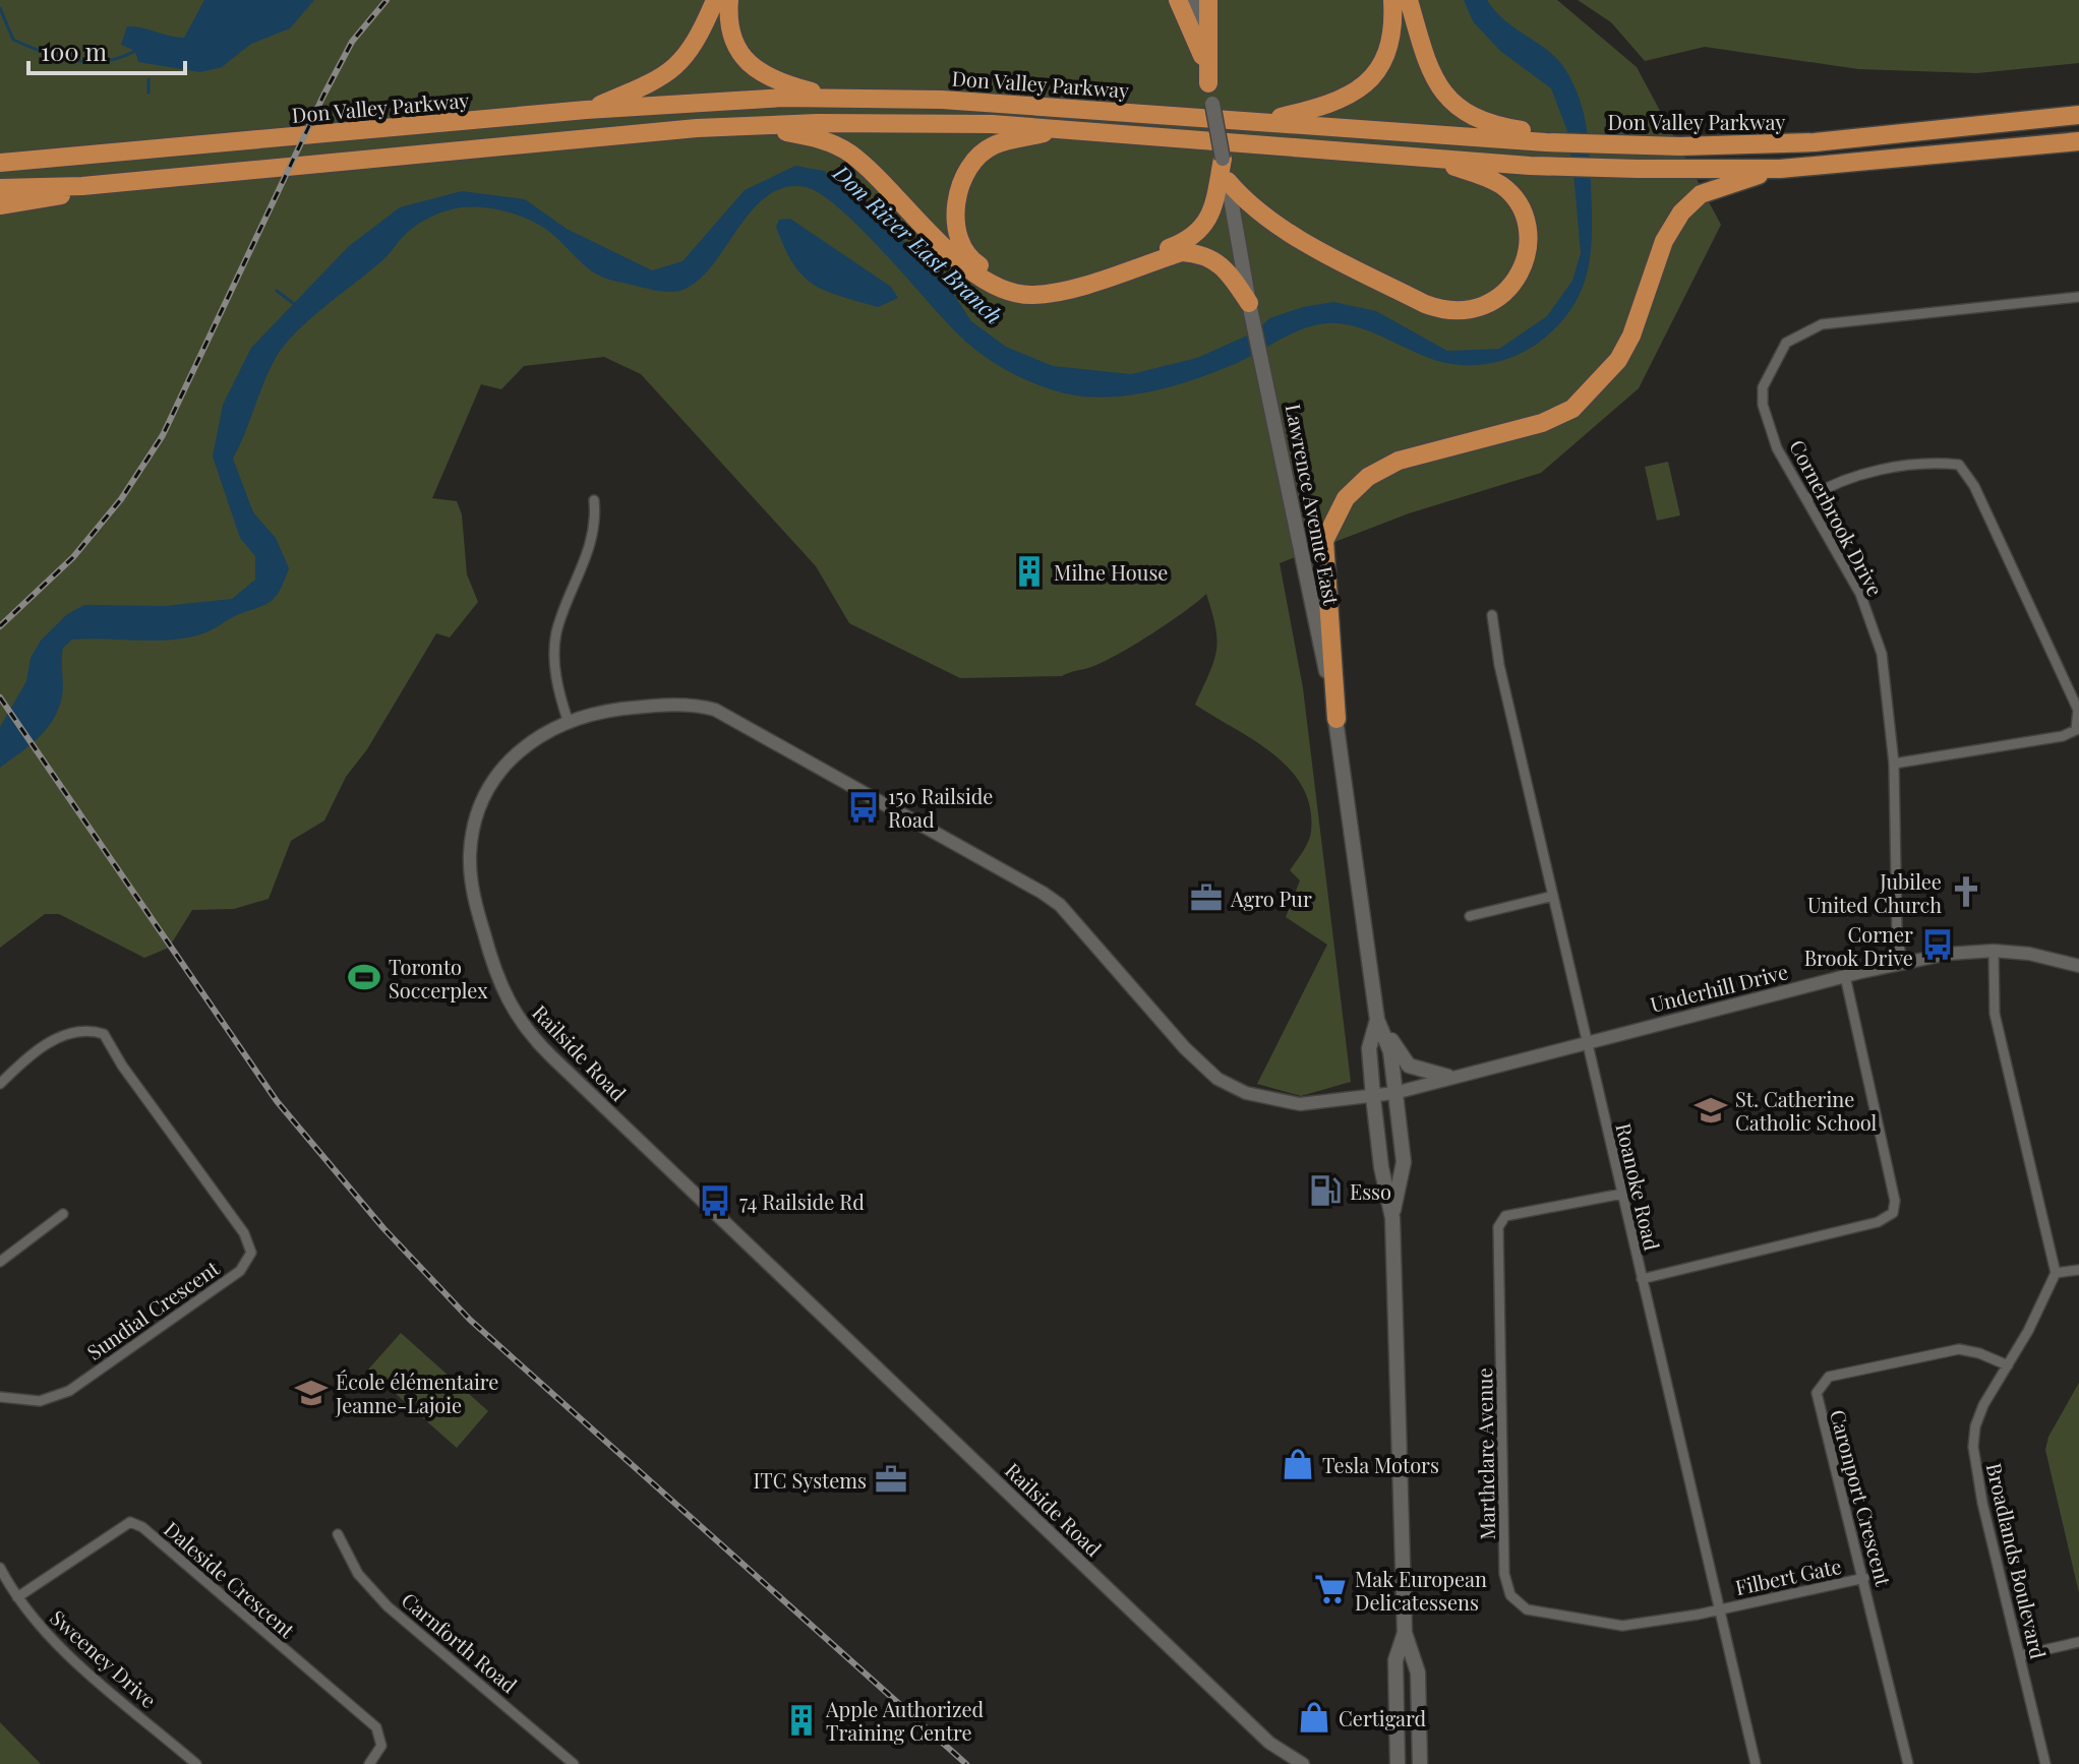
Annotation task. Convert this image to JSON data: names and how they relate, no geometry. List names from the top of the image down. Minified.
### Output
{"streets":{"highway":["Don Valley Parkway"],"main road":["Lawrence Avenue East"],"street":["Cornerbrook Drive","Underhill Drive","Railside Road","Roanoke Road","Sundial Crescent","Marthclare Avenue","Caronport Crescent","Broadlands Boulevard","Filbert Gate","Daleside Crescent","Carnforth Road","Sweeney Drive"]},"crossings":[["Lawrence Avenue East","Underhill Drive"],["Lawrence Avenue East","Railside Road"],["Cornerbrook Drive","Underhill Drive"],["Underhill Drive","Railside Road"],["Underhill Drive","Roanoke Road"],["Roanoke Road","Marthclare Avenue"],["Roanoke Road","Filbert Gate"],["Marthclare Avenue","Filbert Gate"],["Caronport Crescent","Broadlands Boulevard"],["Caronport Crescent","Filbert Gate"],["Daleside Crescent","Sweeney Drive"]],"water":["Don River East Branch"],"places":{"building":["Milne House","Apple Authorized Training Centre"],"bus stop":["150 Railside Road","Corner Brook Drive","74 Railside Rd"],"church":["Jubilee United Church"],"office":["Agro Pur","ITC Systems"],"sports":["Toronto Soccerplex"],"school or university":["St. Catherine Catholic School","École élémentaire Jeanne-Lajoie"],"fuel station":["Esso"],"shop":["Tesla Motors","Certigard"],"supermarket":["Mak European Delicatessens"]},"scale_bar":"100 m"}
